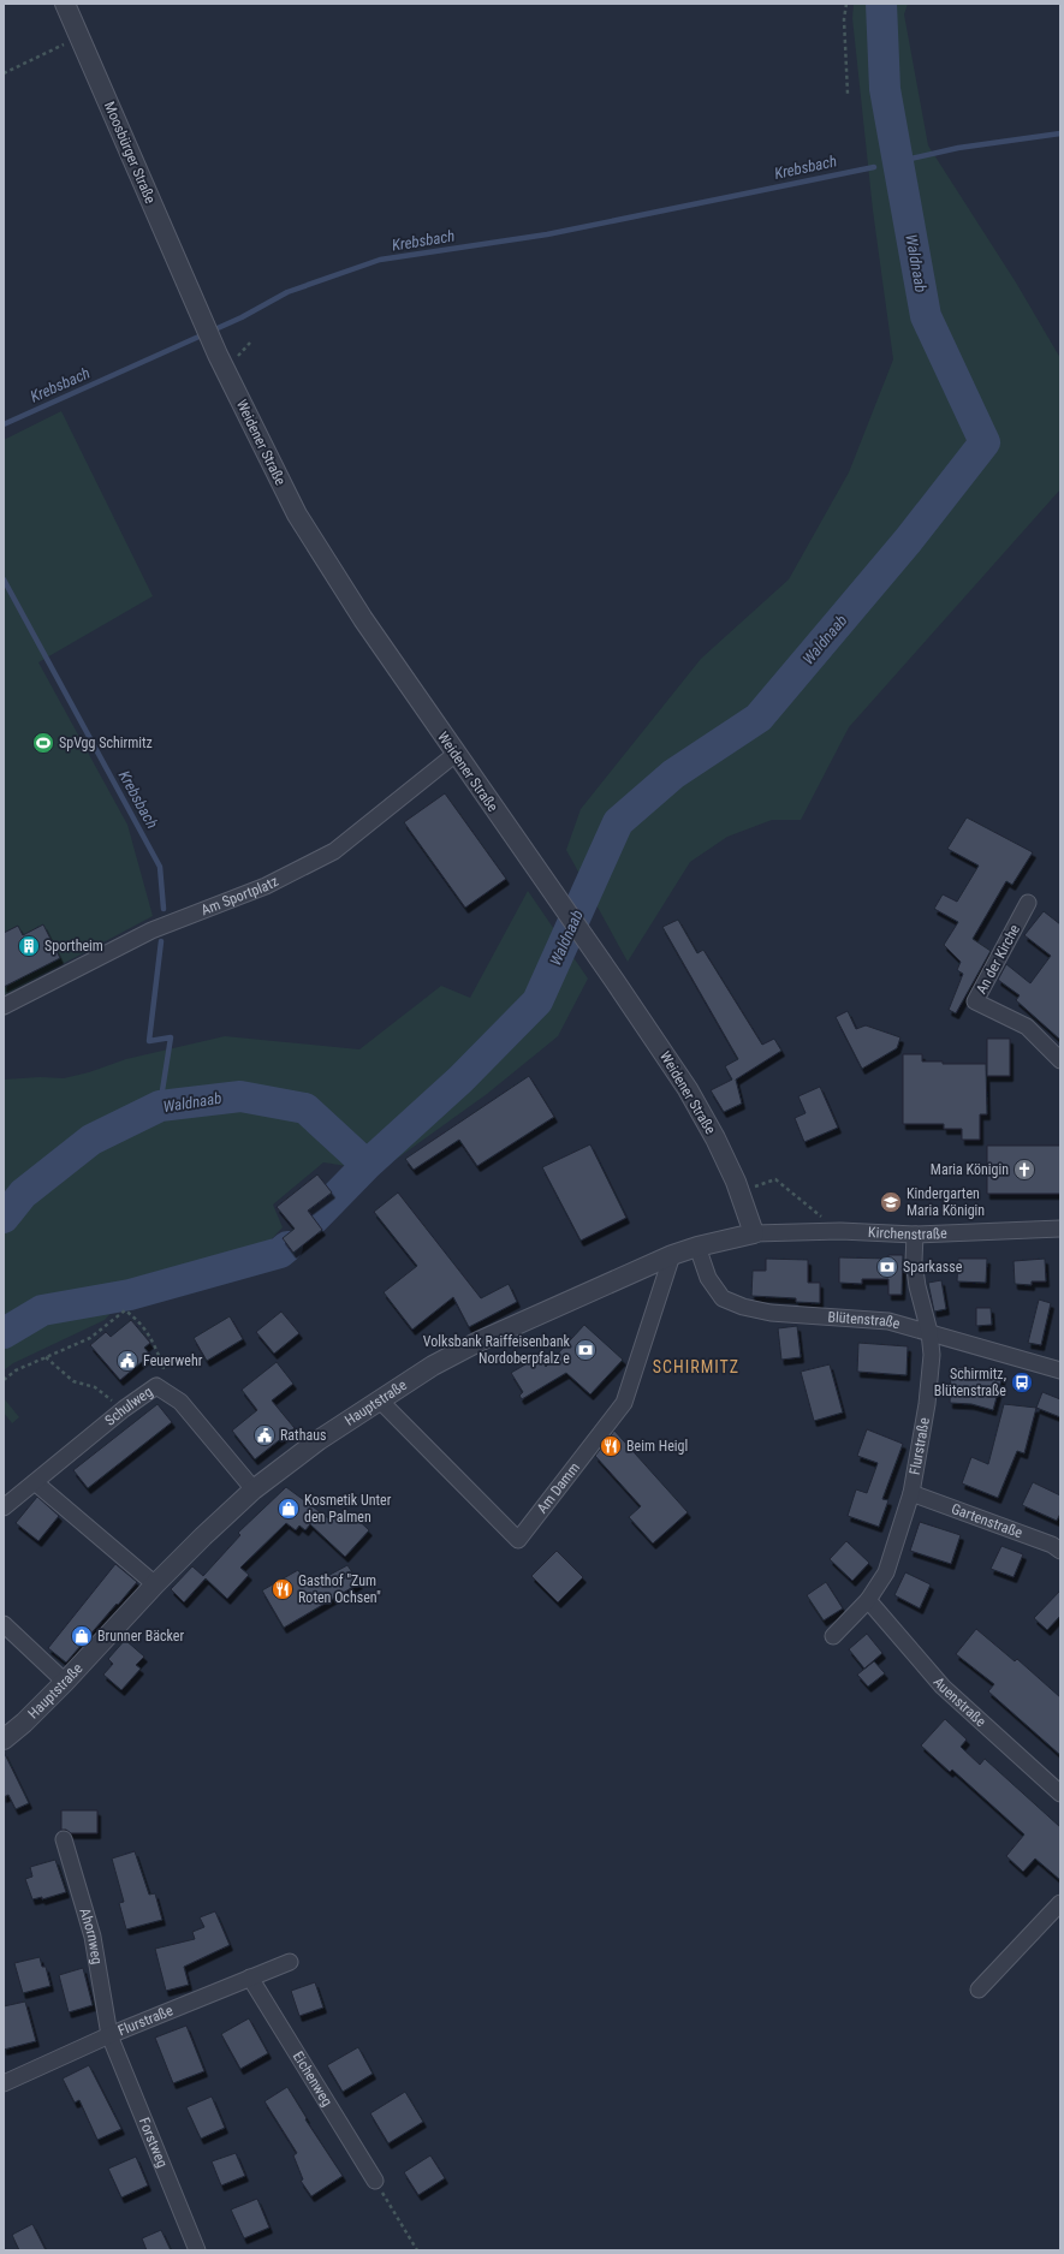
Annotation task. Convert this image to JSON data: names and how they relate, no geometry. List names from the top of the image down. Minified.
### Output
{"streets":{"street":["Moosbürger Straße","Weidener Straße","Am Sportplatz","An der Kirche","Kirchenstraße","Blütenstraße","Hauptstraße","Schulweg","Flurstraße","Am Damm","Gartenstraße","Auenstraße","Ahornweg","Eichenweg","Forstweg"]},"crossings":[["Moosbürger Straße","Weidener Straße"],["Weidener Straße","Am Sportplatz"],["Weidener Straße","Kirchenstraße"],["Weidener Straße","Hauptstraße"],["Kirchenstraße","Hauptstraße"],["Kirchenstraße","Flurstraße"],["Blütenstraße","Hauptstraße"],["Blütenstraße","Flurstraße"],["Hauptstraße","Schulweg"],["Hauptstraße","Am Damm"],["Flurstraße","Gartenstraße"],["Flurstraße","Auenstraße"],["Flurstraße","Ahornweg"],["Flurstraße","Eichenweg"],["Flurstraße","Forstweg"],["Ahornweg","Forstweg"]],"districts":["SCHIRMITZ"],"water":["Krebsbach","Waldnaab"],"places":{"sports":["SpVgg Schirmitz"],"building":["Sportheim"],"church":["Maria Königin"],"school or university":["Kindergarten Maria Königin"],"bank":["Sparkasse","Volksbank Raiffeisenbank Nordoberpfalz e"],"public building":["Feuerwehr","Rathaus"],"bus stop":["Schirmitz, Blütenstraße"],"restaurant":["Beim Heigl","Gasthof \"Zum Roten Ochsen\""],"shop":["Kosmetik Unter den Palmen","Brunner Bäcker"]}}
